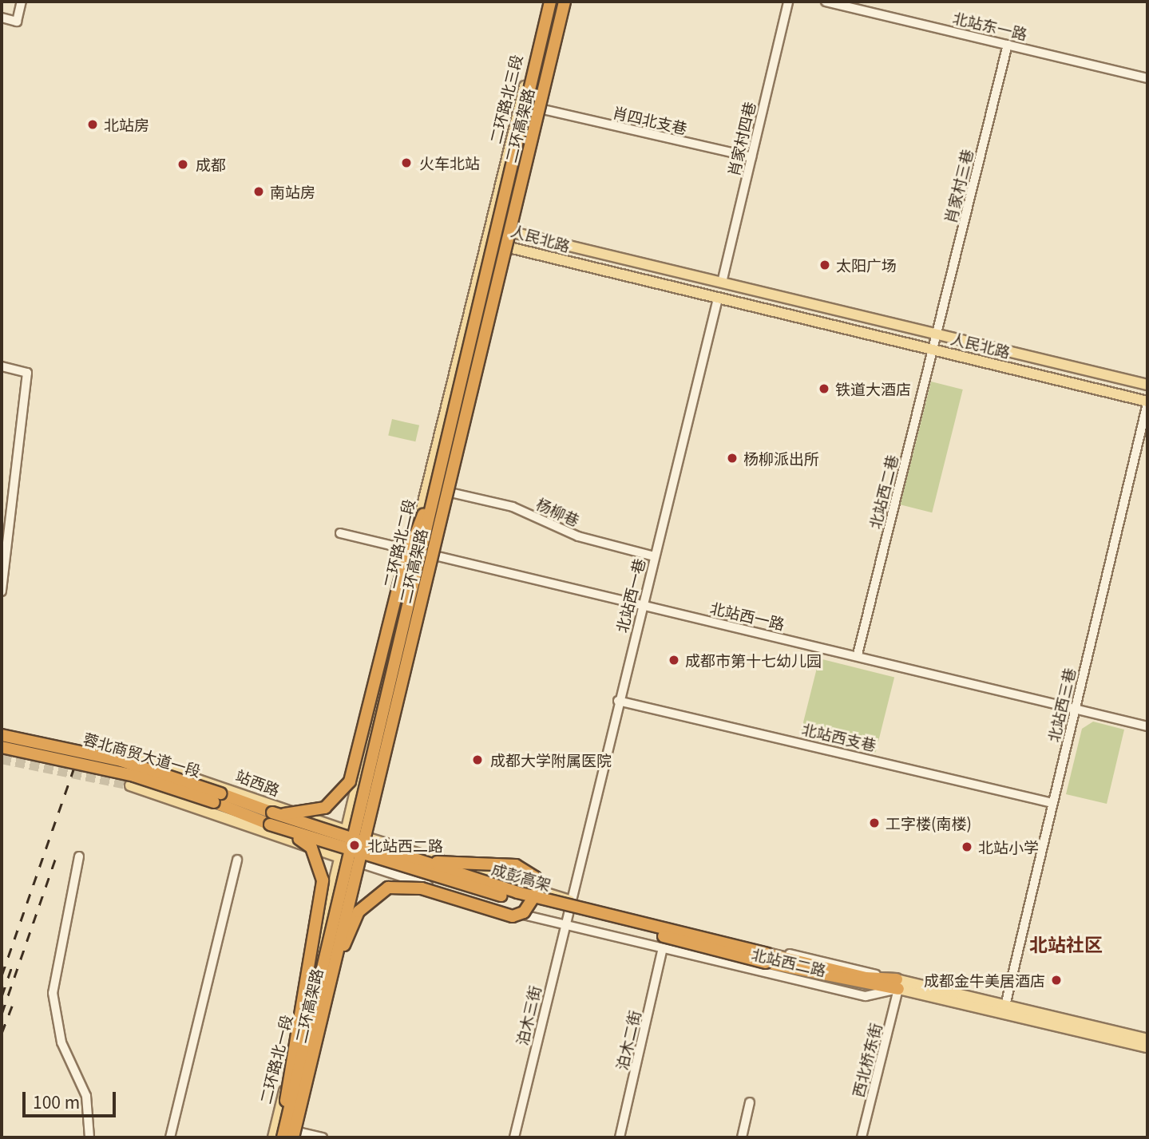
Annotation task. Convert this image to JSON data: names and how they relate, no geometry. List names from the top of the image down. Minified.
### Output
{"streets":{"highway":["二环高架路","蓉北商贸大道一段","成彭高架"],"main road":["二环路北三段","人民北路","二环路北二段","站西路","北站西二路","二环路北一段"],"street":["北站东一路","肖四北支巷","肖家村四巷","肖家村三巷","北站西二巷","杨柳巷","北站西一巷","北站西一路","北站西三巷","北站西支巷","泊木三街","泊木二街","西北桥东街"]},"crossings":[["北站东一路","肖家村三巷"],["二环路北三段","人民北路"],["二环路北三段","二环路北二段"],["肖四北支巷","肖家村四巷"],["肖家村四巷","人民北路"],["肖家村三巷","人民北路"],["肖家村三巷","北站西二巷"],["人民北路","北站西二巷"],["人民北路","二环路北二段"],["人民北路","北站西一巷"],["人民北路","北站西三巷"],["北站西二巷","北站西一路"],["杨柳巷","北站西一巷"],["二环路北二段","北站西一路"],["二环路北二段","站西路"],["二环路北二段","二环路北一段"],["北站西一巷","北站西一路"],["北站西一巷","北站西支巷"],["北站西一巷","北站西二路"],["北站西一巷","泊木三街"],["北站西一路","北站西三巷"],["北站西三巷","北站西支巷"],["北站西三巷","北站西二路"],["蓉北商贸大道一段","成彭高架"],["站西路","北站西二路"],["北站西二路","泊木三街"],["北站西二路","泊木二街"],["北站西二路","西北桥东街"]],"districts":["北站社区"],"places":["北站房","火车北站","成都","南站房","太阳广场","铁道大酒店","杨柳派出所","成都市第十七幼儿园","成都大学附属医院","工字楼(南楼)","北站西二路","北站小学","成都金牛美居酒店"],"scale_bar":"100 m"}
